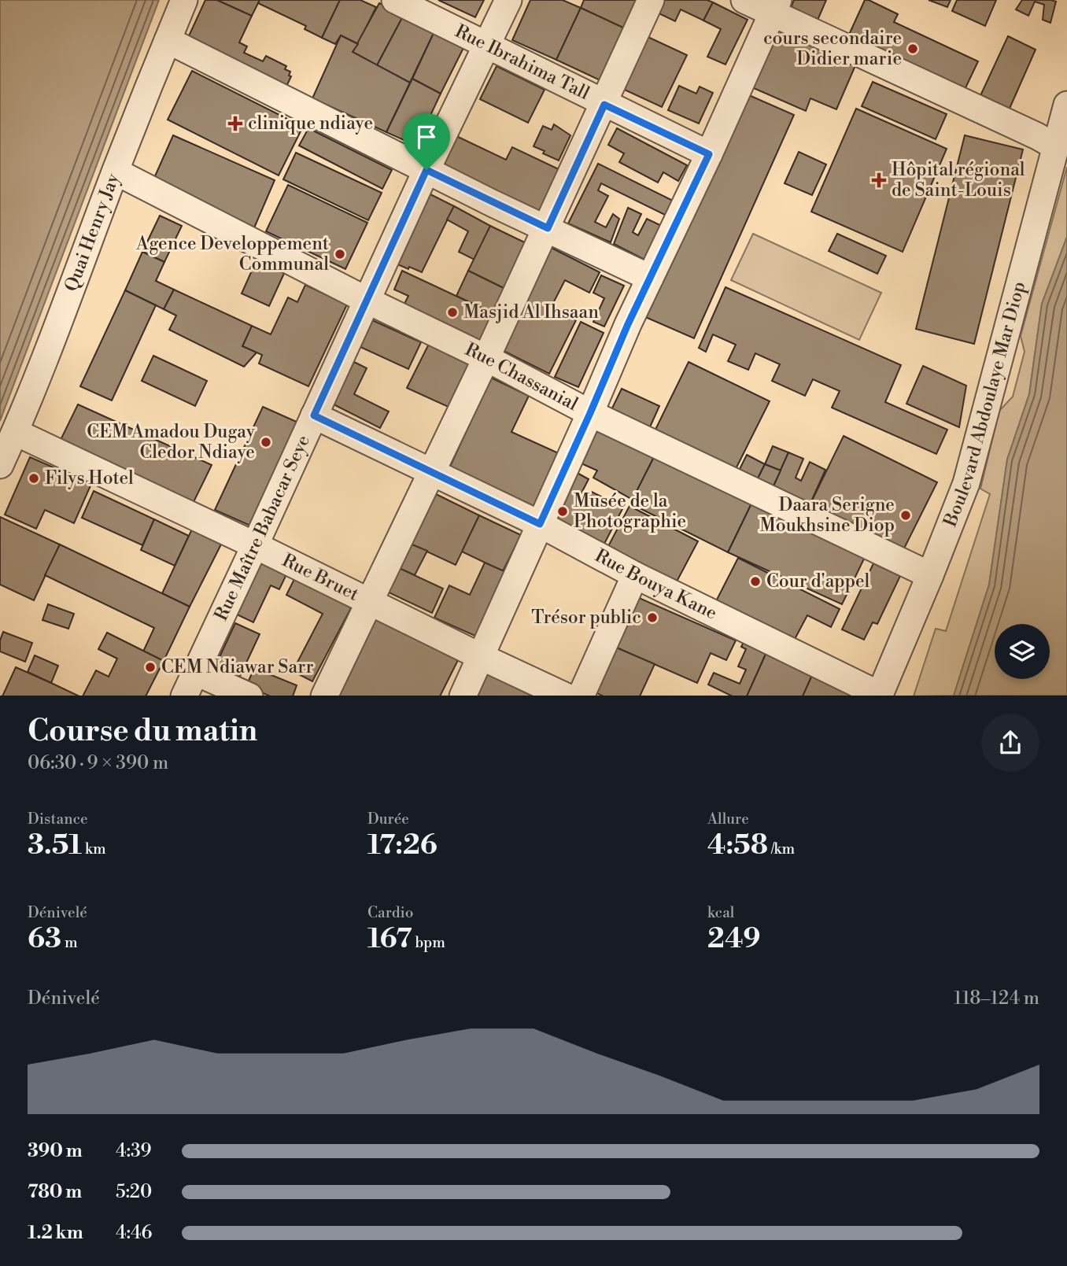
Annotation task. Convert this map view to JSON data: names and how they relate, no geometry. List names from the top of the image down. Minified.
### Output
{"streets":{"street":["Rue Ibrahima Tall","Quai Henry Jay","Rue Chassanial","Boulevard Abdoulaye Mar Diop","Rue Maître Babacar Seye","Rue Bruet","Rue Bouya Kane"]},"crossings":[["Rue Ibrahima Tall","Rue Maître Babacar Seye"],["Quai Henry Jay","Rue Chassanial"],["Quai Henry Jay","Rue Bruet"],["Rue Chassanial","Boulevard Abdoulaye Mar Diop"],["Rue Chassanial","Rue Maître Babacar Seye"],["Boulevard Abdoulaye Mar Diop","Rue Bouya Kane"],["Rue Maître Babacar Seye","Rue Bruet"],["Rue Maître Babacar Seye","Rue Bouya Kane"]],"places":{"other":["cours secondaire Didier marie","Agence Developpement Communal","Masjid Al Ihsaan","CEM Amadou Dugay Cledor Ndiaye","Filys Hotel","Musée de la Photographie","Daara Serigne Moukhsine Diop","Cour d'appel","Trésor public","CEM Ndiawar Sarr"],"health":["clinique ndiaye","Hôpital régional de Saint-Louis"]},"page":{"heading":["Course du matin","06:30 · 9 × 390 m"],"stats":[["Distance","3.51 km"],["Durée","17:26"],["Allure","4:58 /km"],["Dénivelé","63 m"],["Cardio","167 bpm"],["kcal","249"]],"chart":["Dénivelé","118–124 m"],"list":[{"name":"390 m","note":"4:39"},{"name":"780 m","note":"5:20"},{"name":"1.2 km","note":"4:46"}]}}
